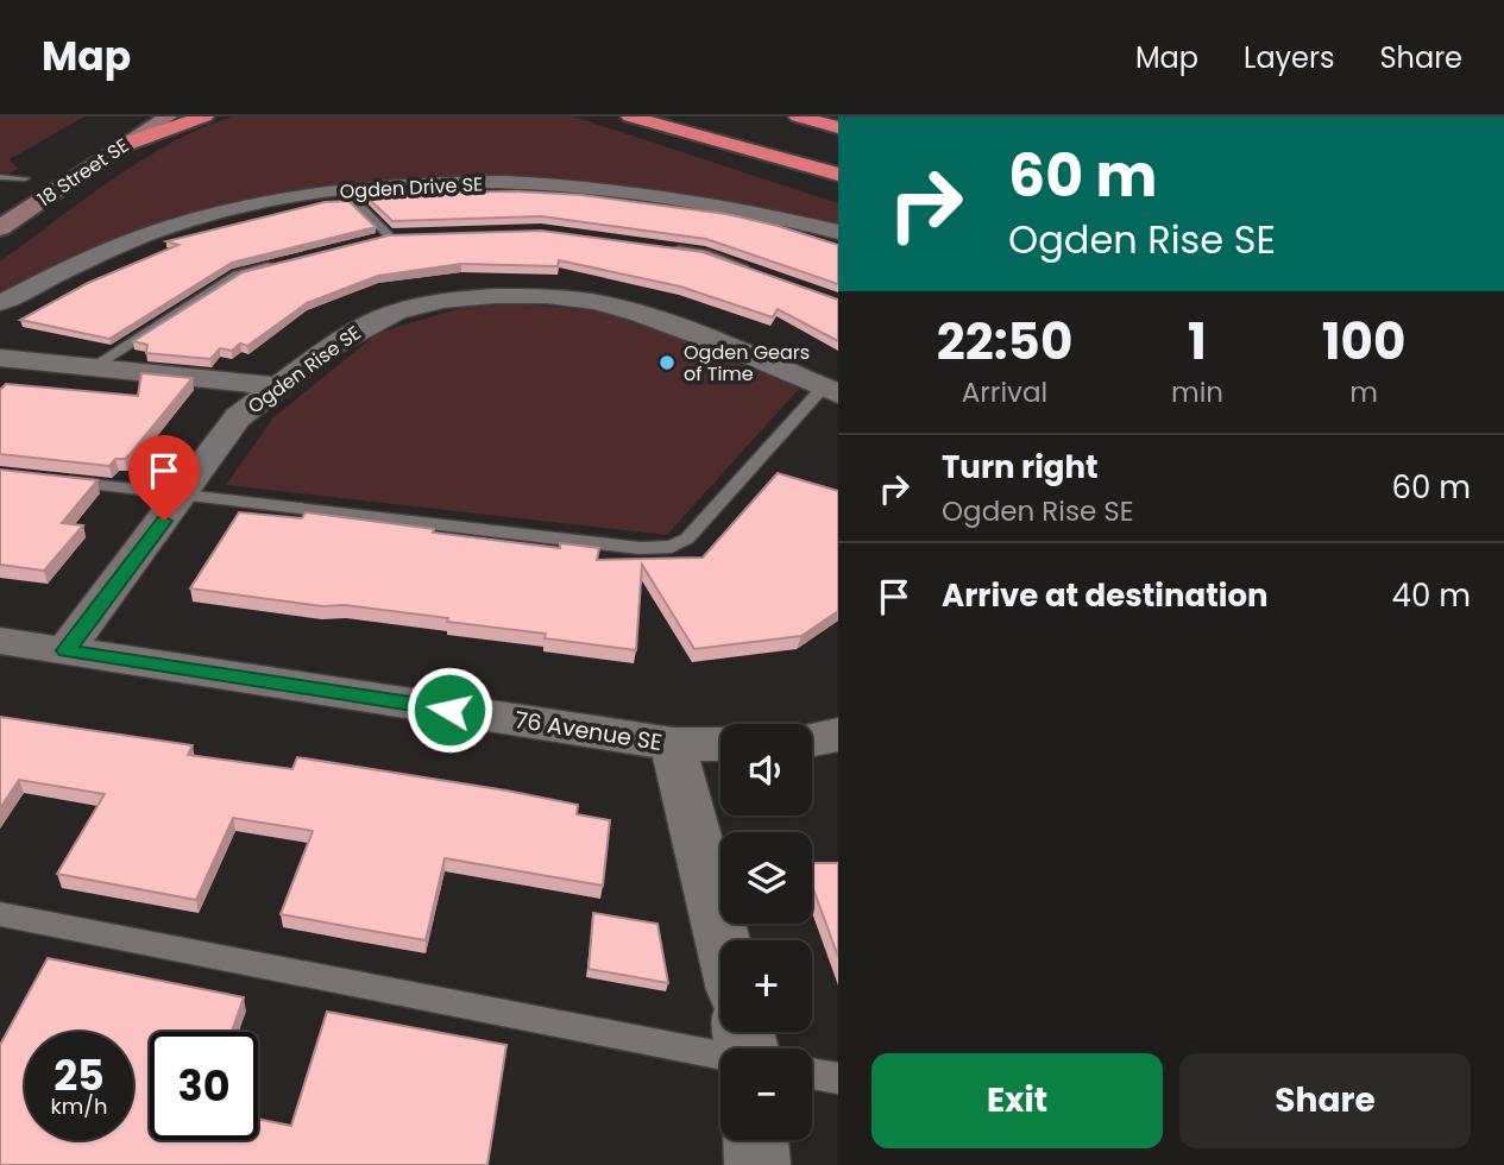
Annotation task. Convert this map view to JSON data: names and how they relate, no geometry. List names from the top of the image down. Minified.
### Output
{"streets":{"street":["18 Street SE","Ogden Drive SE","Ogden Rise SE","76 Avenue SE"]},"crossings":[["Ogden Rise SE","76 Avenue SE"]],"places":["Ogden Gears of Time"],"page":{"header":"Map","nav":["Map","Layers","Share"],"turn":["60 m","Ogden Rise SE"],"eta":["22:50","Arrival","1","min","100","m"],"list":[{"name":"Turn right","note":"Ogden Rise SE","value":"60 m"},{"name":"Arrive at destination","value":"40 m"}],"map_buttons":["+","−"],"speed":"25 km/h","limit":"30","buttons":["Exit","Share"]}}
